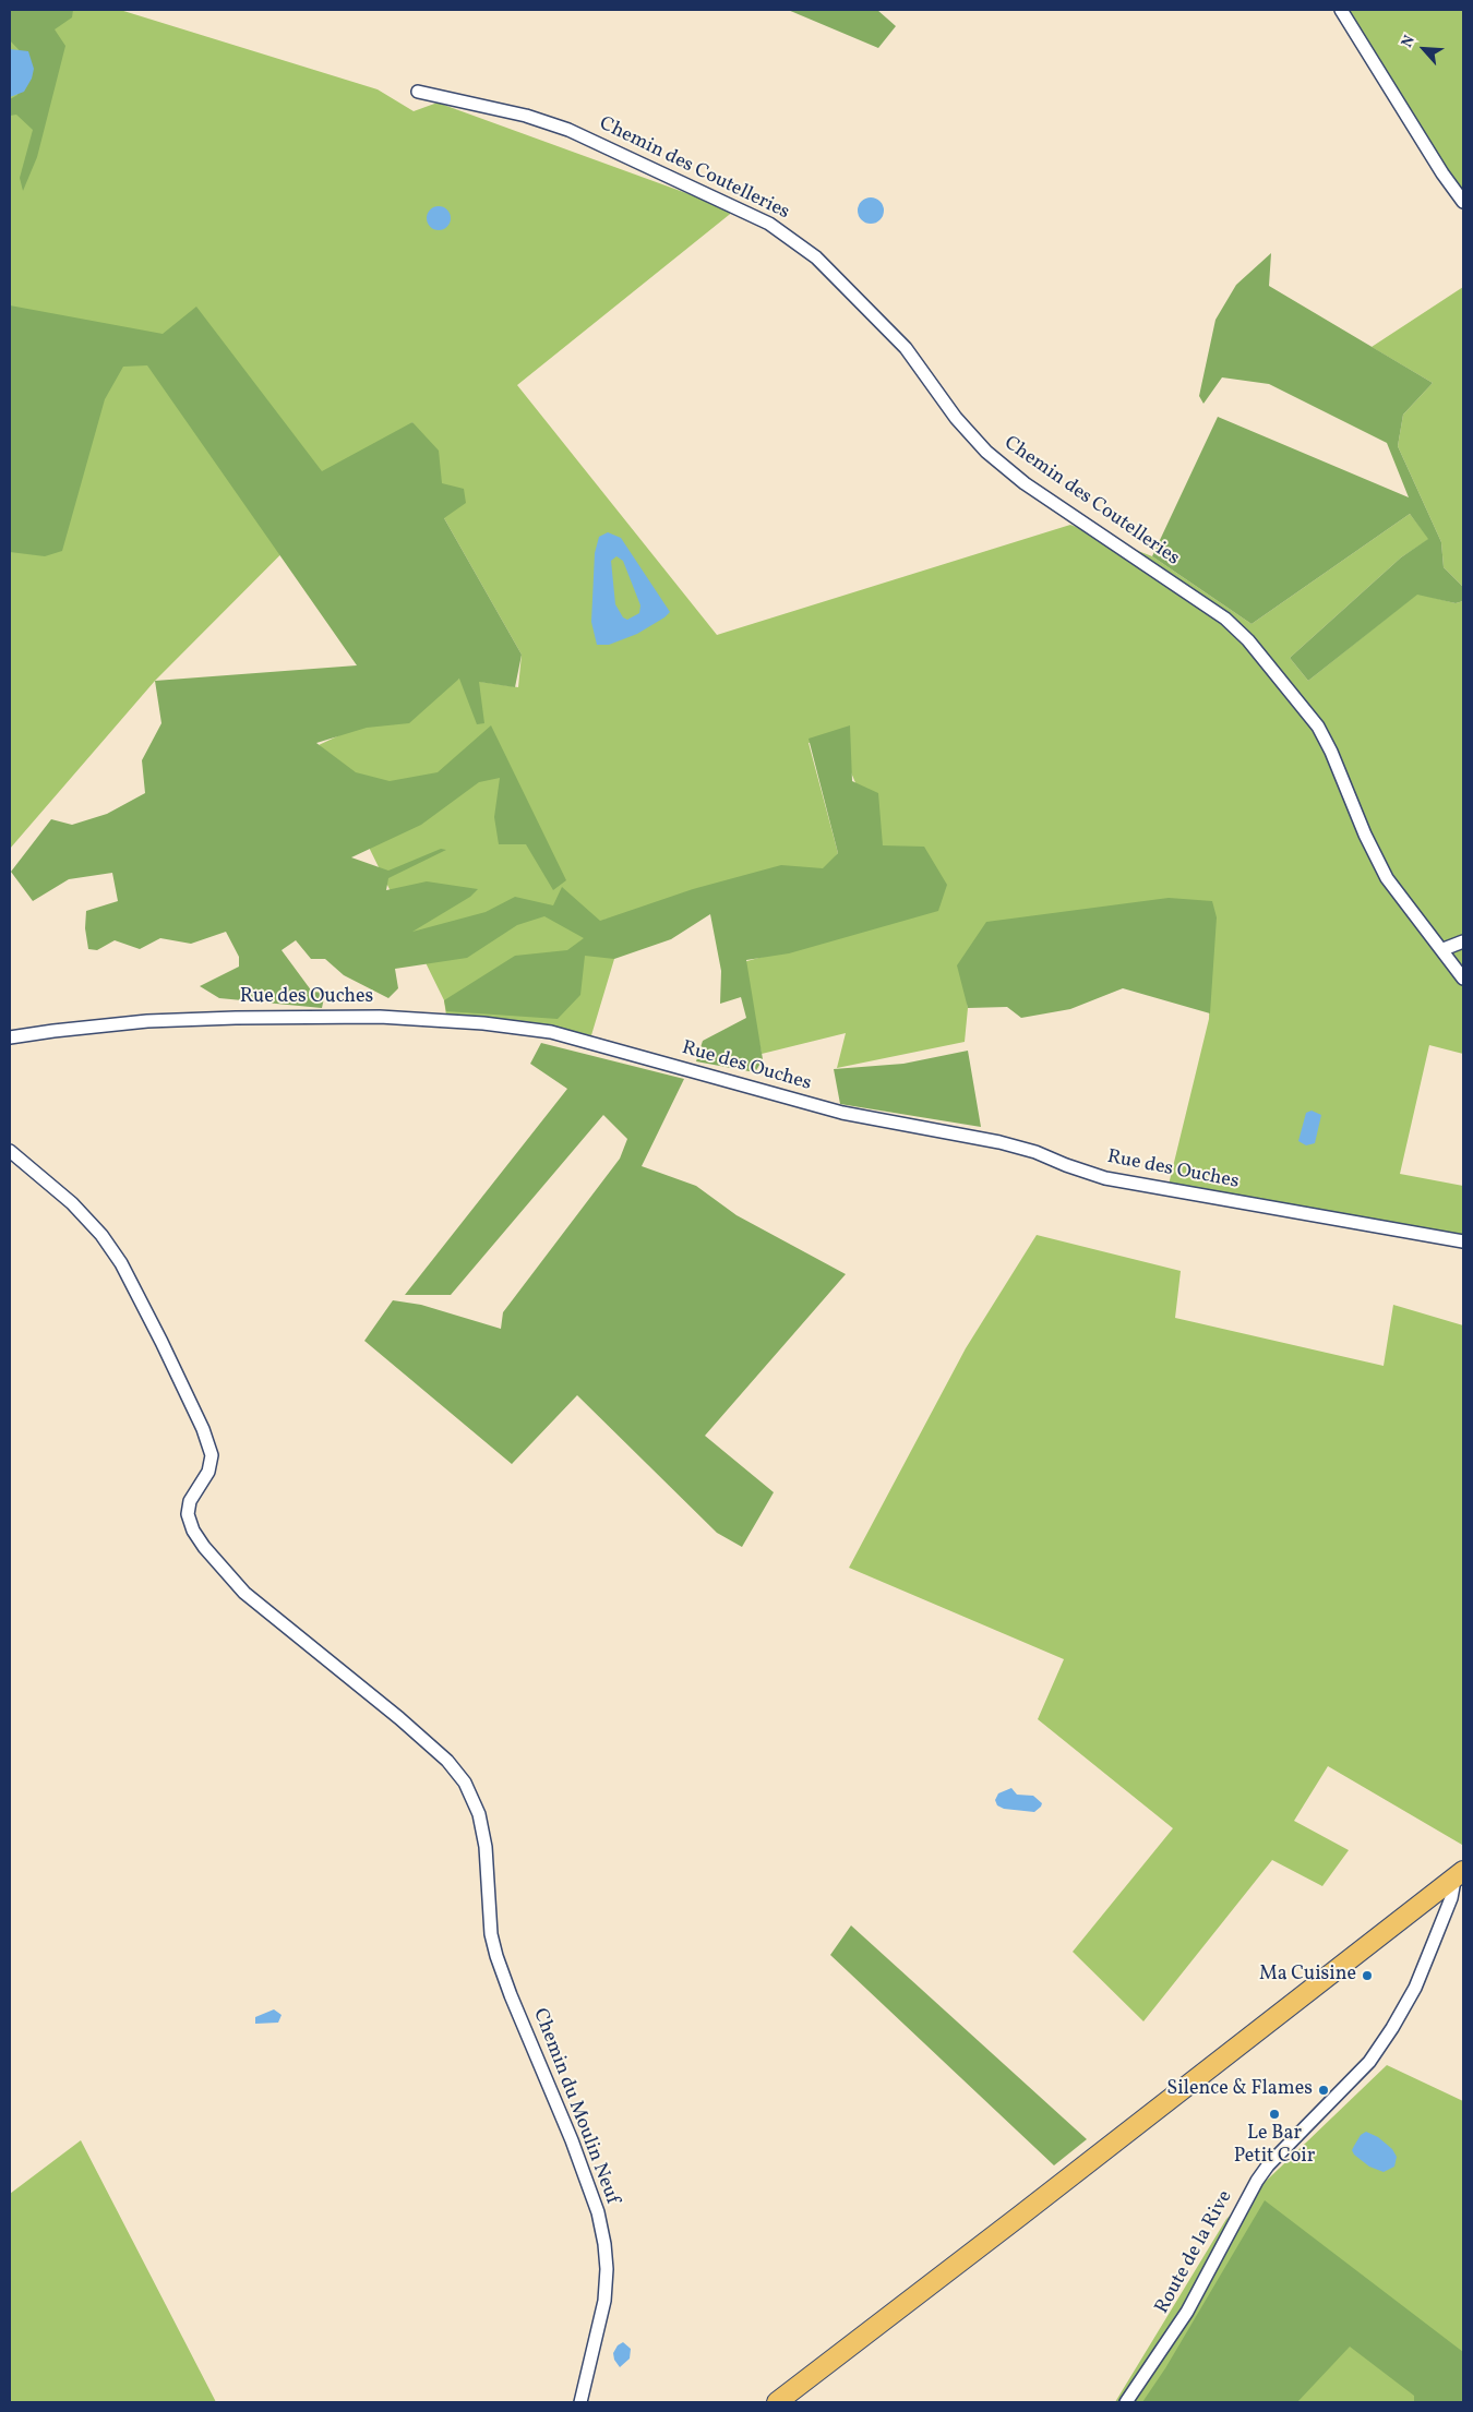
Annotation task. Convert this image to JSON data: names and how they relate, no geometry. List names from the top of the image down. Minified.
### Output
{"streets":{"street":["Chemin des Coutelleries","Rue des Ouches","Chemin du Moulin Neuf","Route de la Rive"]},"places":["Ma Cuisine","Silence & Flames","Le Bar Petit Coir"],"north":"top left"}
